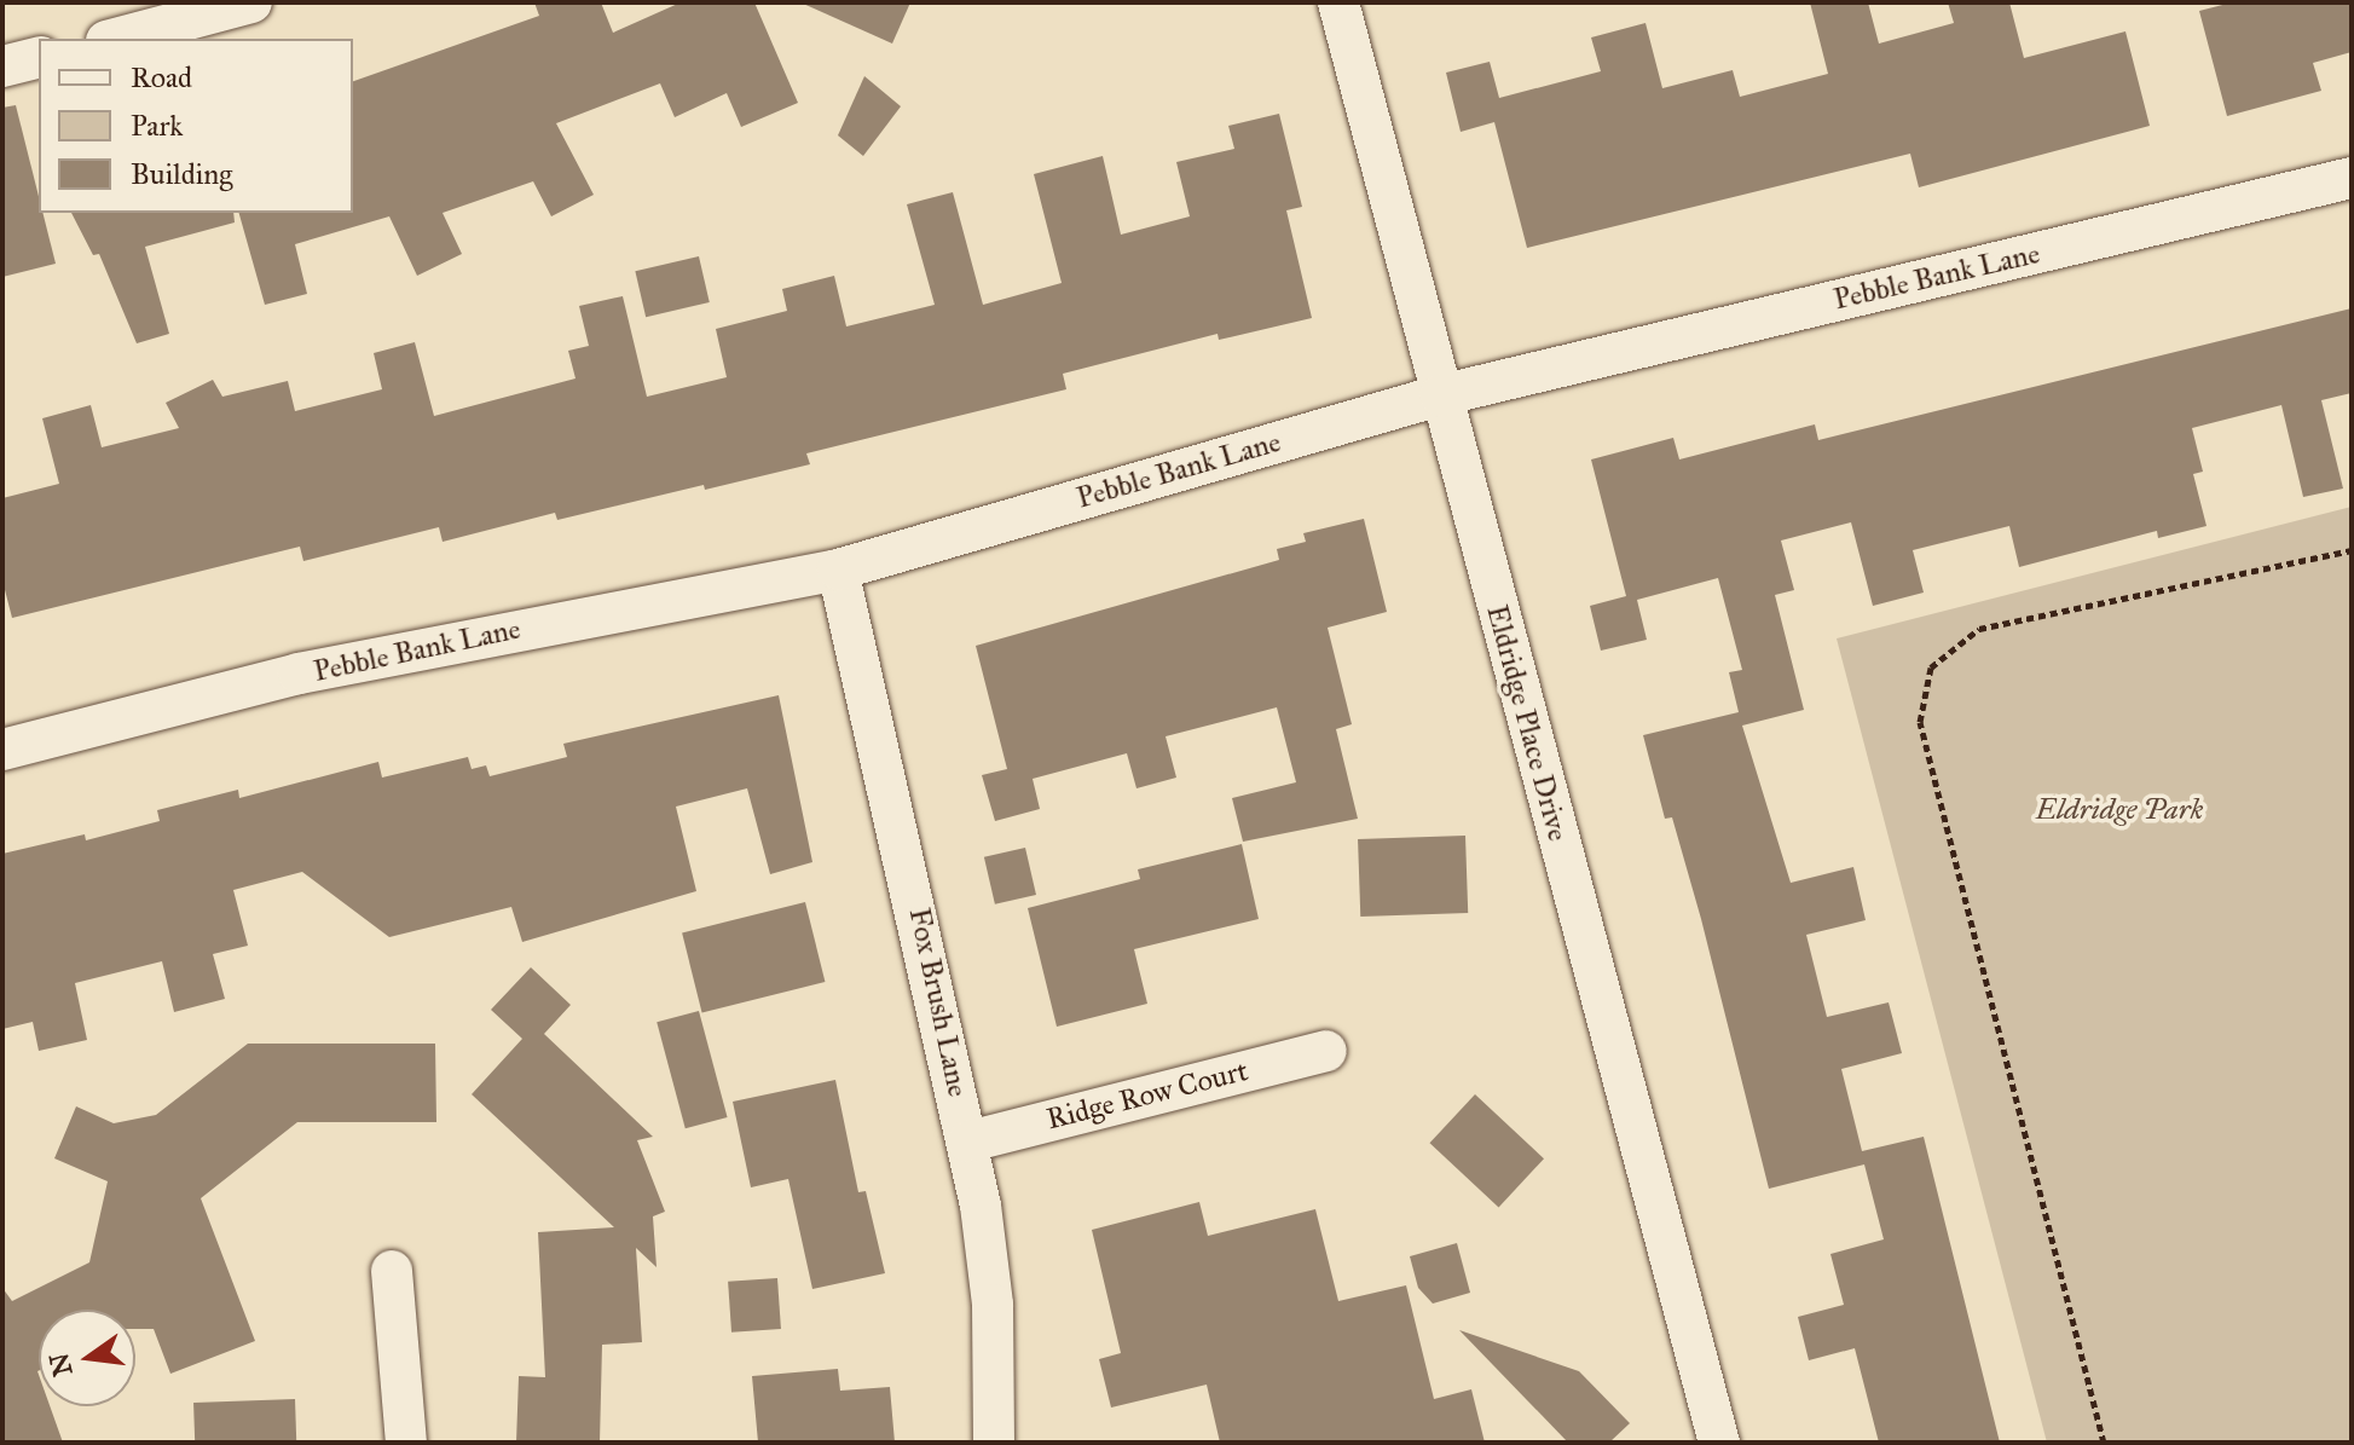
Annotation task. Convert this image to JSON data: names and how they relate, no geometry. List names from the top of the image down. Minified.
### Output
{"streets":{"street":["Pebble Bank Lane","Eldridge Place Drive","Fox Brush Lane","Ridge Row Court"]},"crossings":[["Pebble Bank Lane","Eldridge Place Drive"],["Pebble Bank Lane","Fox Brush Lane"],["Fox Brush Lane","Ridge Row Court"]],"parks":["Eldridge Park"],"legend":["Road","Park","Building"],"north":"left"}
